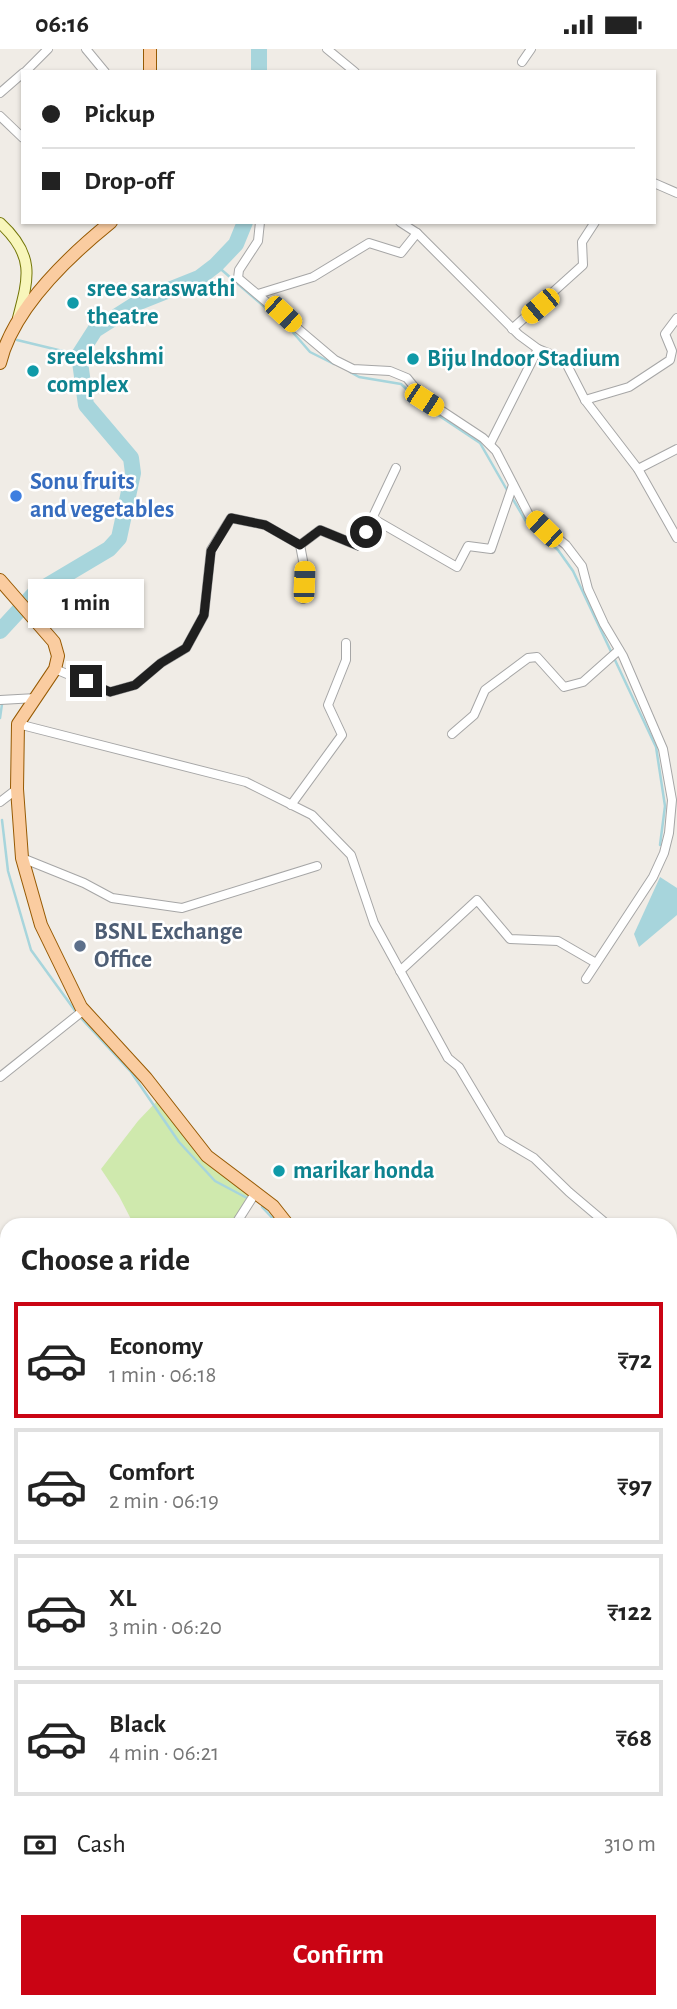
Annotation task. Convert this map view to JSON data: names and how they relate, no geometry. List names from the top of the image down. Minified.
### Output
{"places":["sree saraswathi theatre","Biju Indoor Stadium","sreelekshmi complex","Sonu fruits and vegetables","BSNL Exchange Office","marikar honda"],"page":{"status":"06:16","banner":["Pickup","Drop-off"],"bubble":"1 min","heading":"Choose a ride","list":[{"name":"Economy","note":"1 min · 06:18","value":"₹72"},{"name":"Comfort","note":"2 min · 06:19","value":"₹97"},{"name":"XL","note":"3 min · 06:20","value":"₹122"},{"name":"Black","note":"4 min · 06:21","value":"₹68"}],"pay":["Cash","310 m"],"buttons":"Confirm"}}
